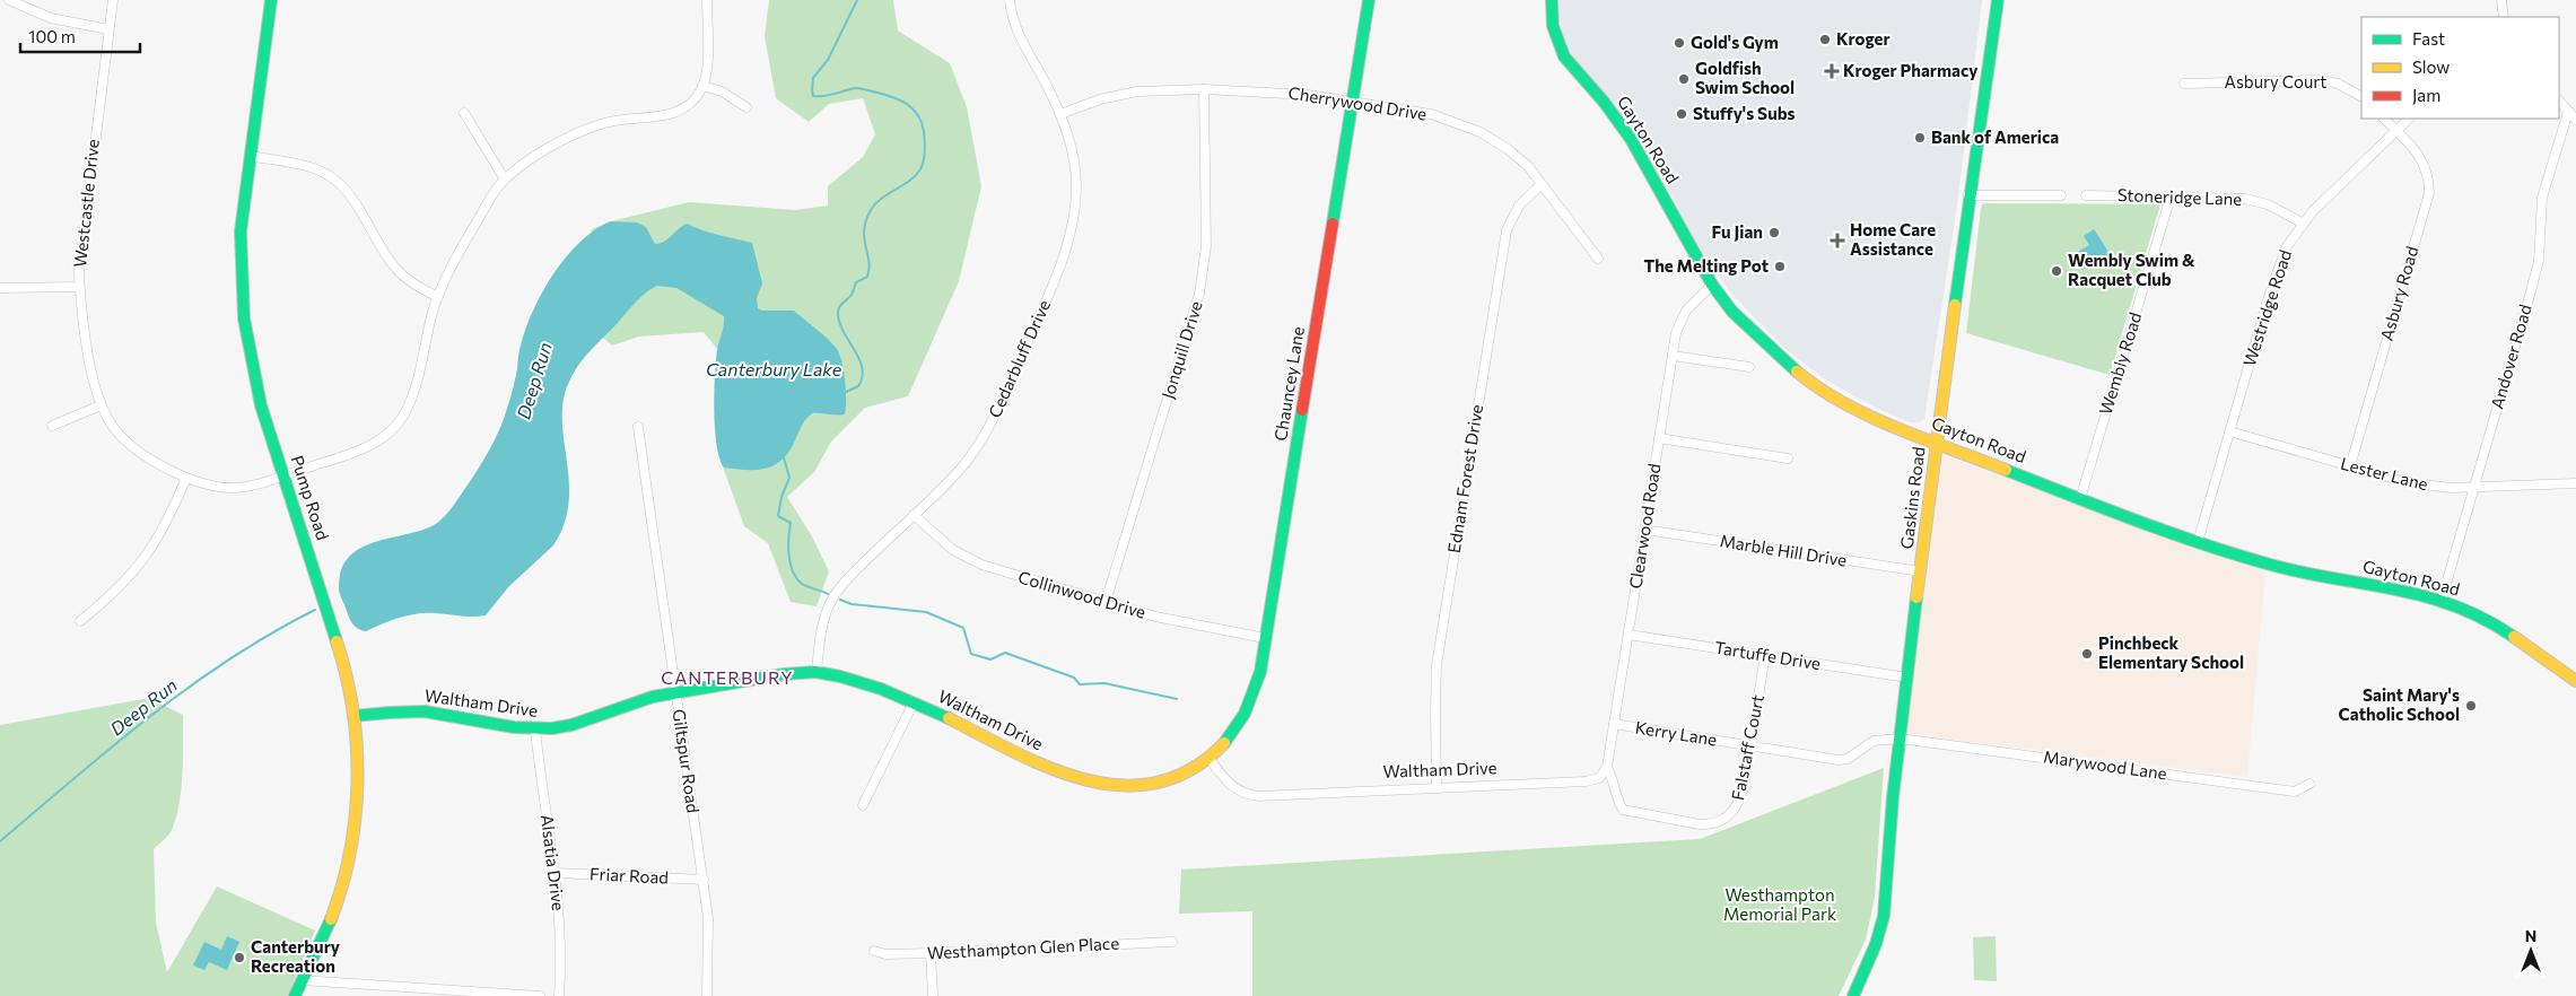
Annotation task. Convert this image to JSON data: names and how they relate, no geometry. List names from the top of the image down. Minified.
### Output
{"streets":{"street":["Asbury Court","Cherrywood Drive","Gayton Road","Stoneridge Lane","Westcastle Drive","Asbury Road","Westridge Road","Jonquill Drive","Andover Road","Cedarbluff Drive","Wembly Road","Chauncey Lane","Lester Lane","Ednam Forest Drive","Pump Road","Gaskins Road","Clearwood Road","Marble Hill Drive","Collinwood Drive","Tartuffe Drive","Waltham Drive","Kerry Lane","Falstaff Court","Giltspur Road","Marywood Lane","Alsatia Drive","Friar Road","Westhampton Glen Place"]},"crossings":[["Cherrywood Drive","Jonquill Drive"],["Cherrywood Drive","Cedarbluff Drive"],["Cherrywood Drive","Chauncey Lane"],["Cherrywood Drive","Ednam Forest Drive"],["Gayton Road","Westridge Road"],["Gayton Road","Andover Road"],["Gayton Road","Wembly Road"],["Gayton Road","Gaskins Road"],["Gayton Road","Clearwood Road"],["Stoneridge Lane","Westridge Road"],["Stoneridge Lane","Wembly Road"],["Westcastle Drive","Pump Road"],["Asbury Road","Westridge Road"],["Asbury Road","Lester Lane"],["Westridge Road","Lester Lane"],["Jonquill Drive","Collinwood Drive"],["Andover Road","Lester Lane"],["Cedarbluff Drive","Collinwood Drive"],["Cedarbluff Drive","Waltham Drive"],["Chauncey Lane","Collinwood Drive"],["Chauncey Lane","Waltham Drive"],["Ednam Forest Drive","Waltham Drive"],["Pump Road","Waltham Drive"],["Gaskins Road","Marble Hill Drive"],["Gaskins Road","Tartuffe Drive"],["Gaskins Road","Kerry Lane"],["Gaskins Road","Marywood Lane"],["Clearwood Road","Marble Hill Drive"],["Clearwood Road","Tartuffe Drive"],["Clearwood Road","Waltham Drive"],["Clearwood Road","Kerry Lane"],["Clearwood Road","Falstaff Court"],["Tartuffe Drive","Falstaff Court"],["Waltham Drive","Giltspur Road"],["Waltham Drive","Alsatia Drive"],["Kerry Lane","Falstaff Court"],["Kerry Lane","Marywood Lane"],["Giltspur Road","Friar Road"],["Alsatia Drive","Friar Road"]],"districts":["CANTERBURY"],"water":["Canterbury Lake","Deep Run"],"parks":["Westhampton Memorial Park"],"places":{"other":["Kroger","Gold's Gym","Goldfish Swim School","Stuffy's Subs","Bank of America","Fu Jian","The Melting Pot","Wembly Swim & Racquet Club","Pinchbeck Elementary School","Saint Mary's Catholic School","Canterbury Recreation"],"health":["Kroger Pharmacy","Home Care Assistance"]},"legend":["Fast","Slow","Jam"],"scale_bar":"100 m","north":"top"}
